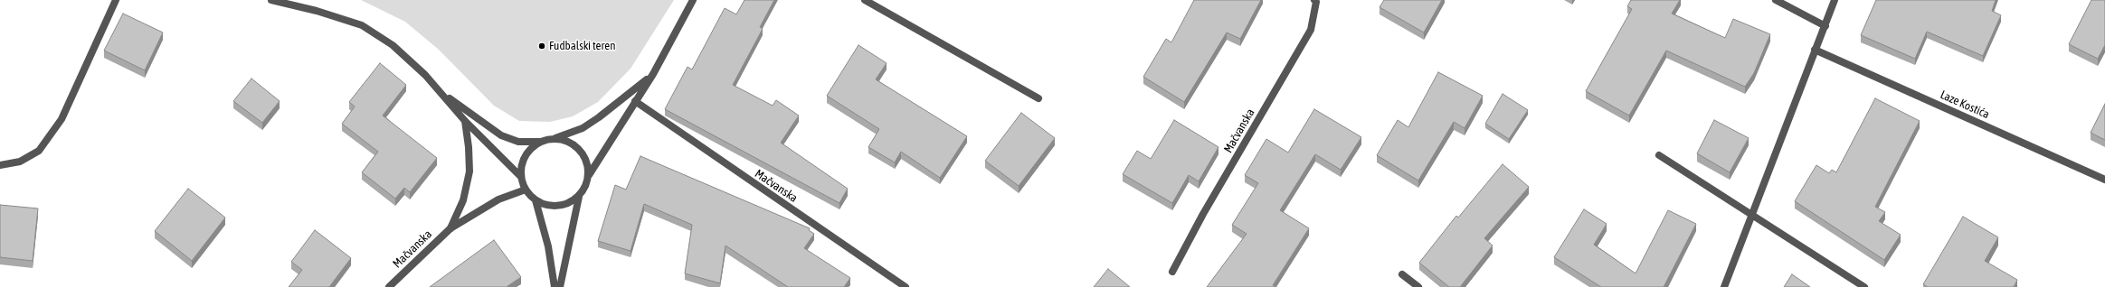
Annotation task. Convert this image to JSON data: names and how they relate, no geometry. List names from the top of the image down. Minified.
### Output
{"streets":{"street":["Laze Kostića","Mačvanska"]},"places":["Fudbalski teren"]}
